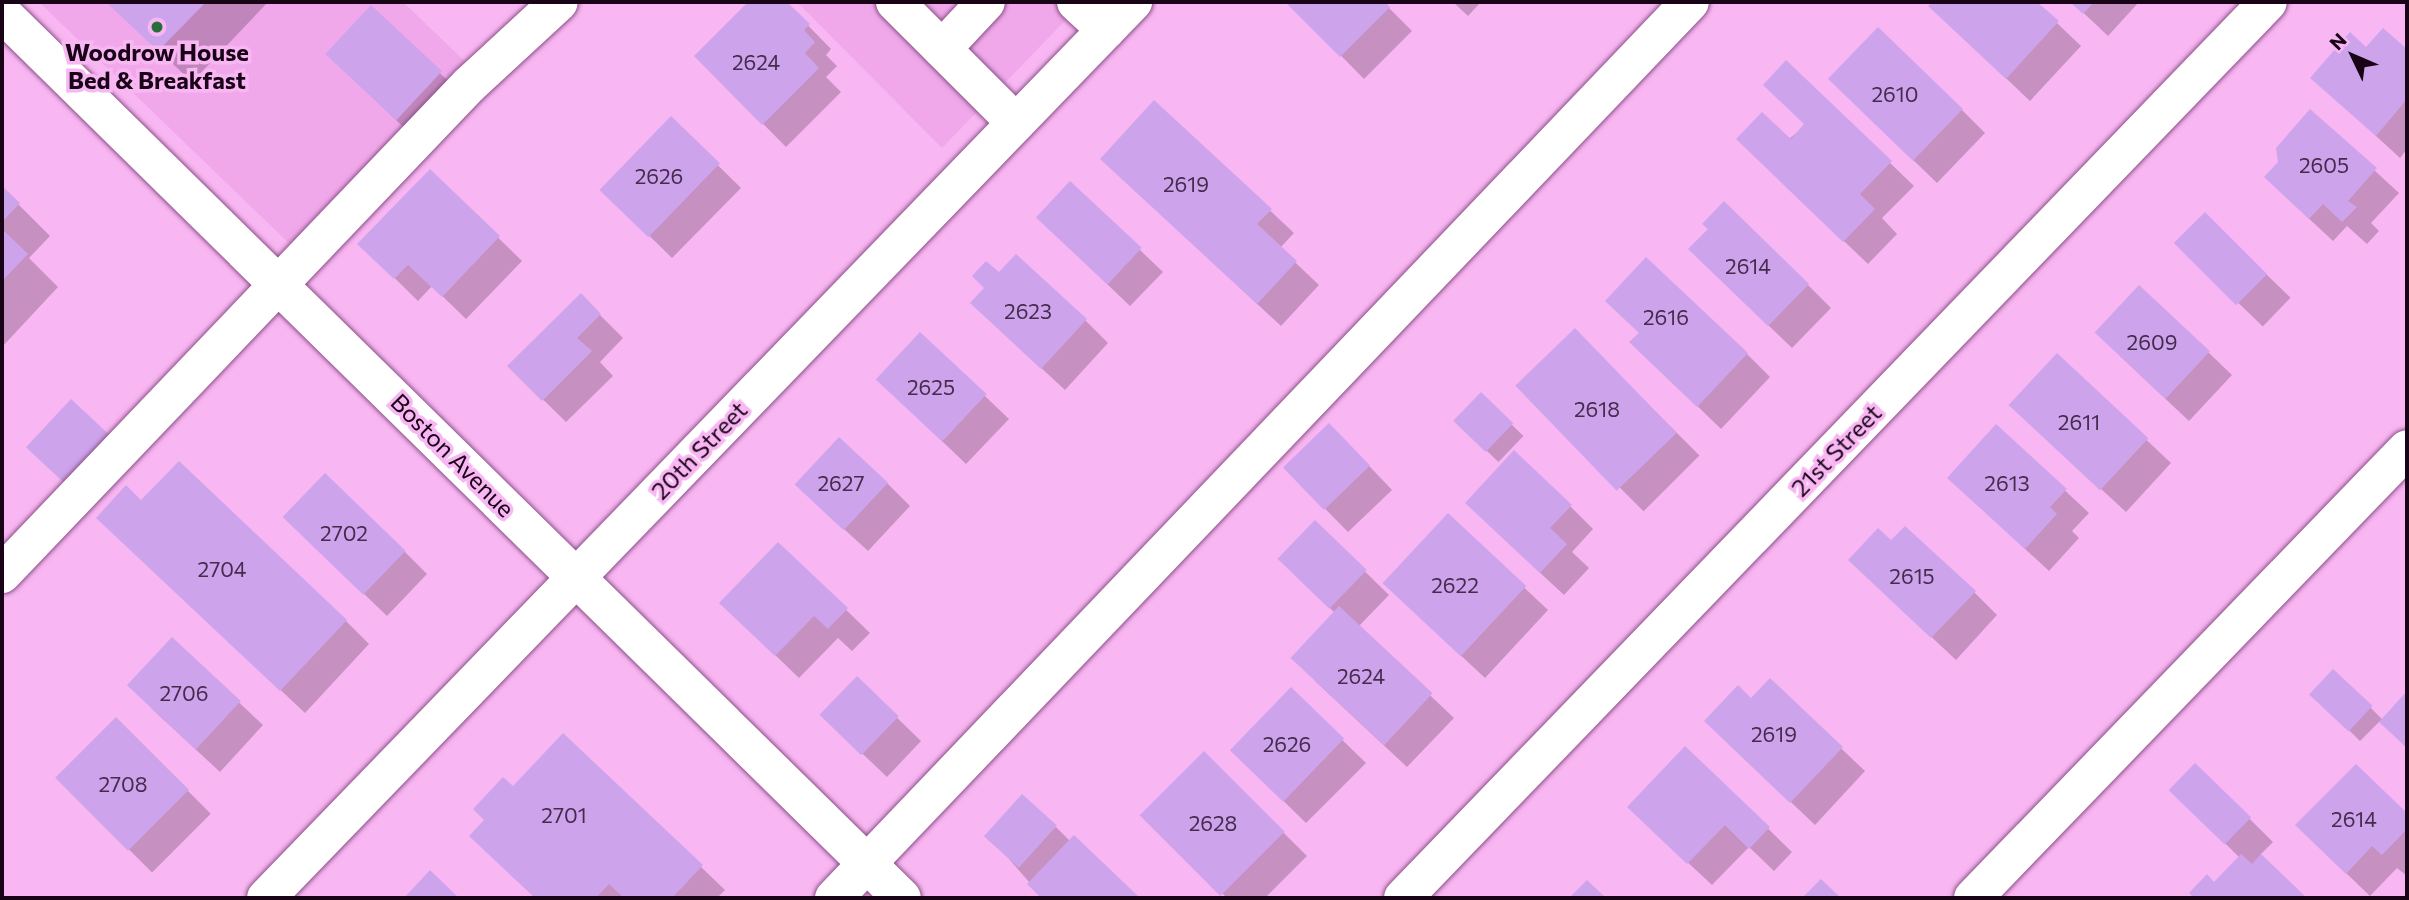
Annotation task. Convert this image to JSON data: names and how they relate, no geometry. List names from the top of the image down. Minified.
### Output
{"streets":{"street":["20th Street","21st Street","Boston Avenue"]},"crossings":[["20th Street","Boston Avenue"]],"places":["Woodrow House Bed & Breakfast"],"house_numbers":["2624","2610","2605","2626","2619","2614","2623","2616","2609","2625","2618","2611","2627","2613","2702","2704","2615","2622","2624","2706","2619","2626","2708","2701","2614","2628"],"north":"top left"}
